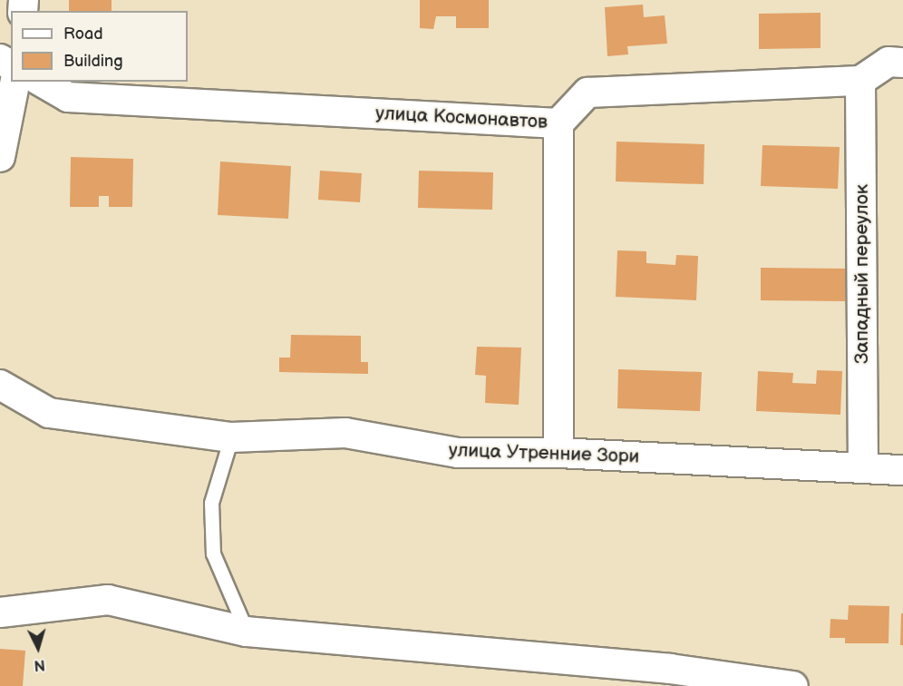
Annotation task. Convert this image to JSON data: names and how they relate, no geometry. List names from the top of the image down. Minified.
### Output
{"streets":{"street":["улица Космонавтов","Западный переулок","улица Утренние Зори"]},"crossings":[["улица Космонавтов","Западный переулок"],["Западный переулок","улица Утренние Зори"]],"legend":["Road","Building"],"north":"bottom"}
